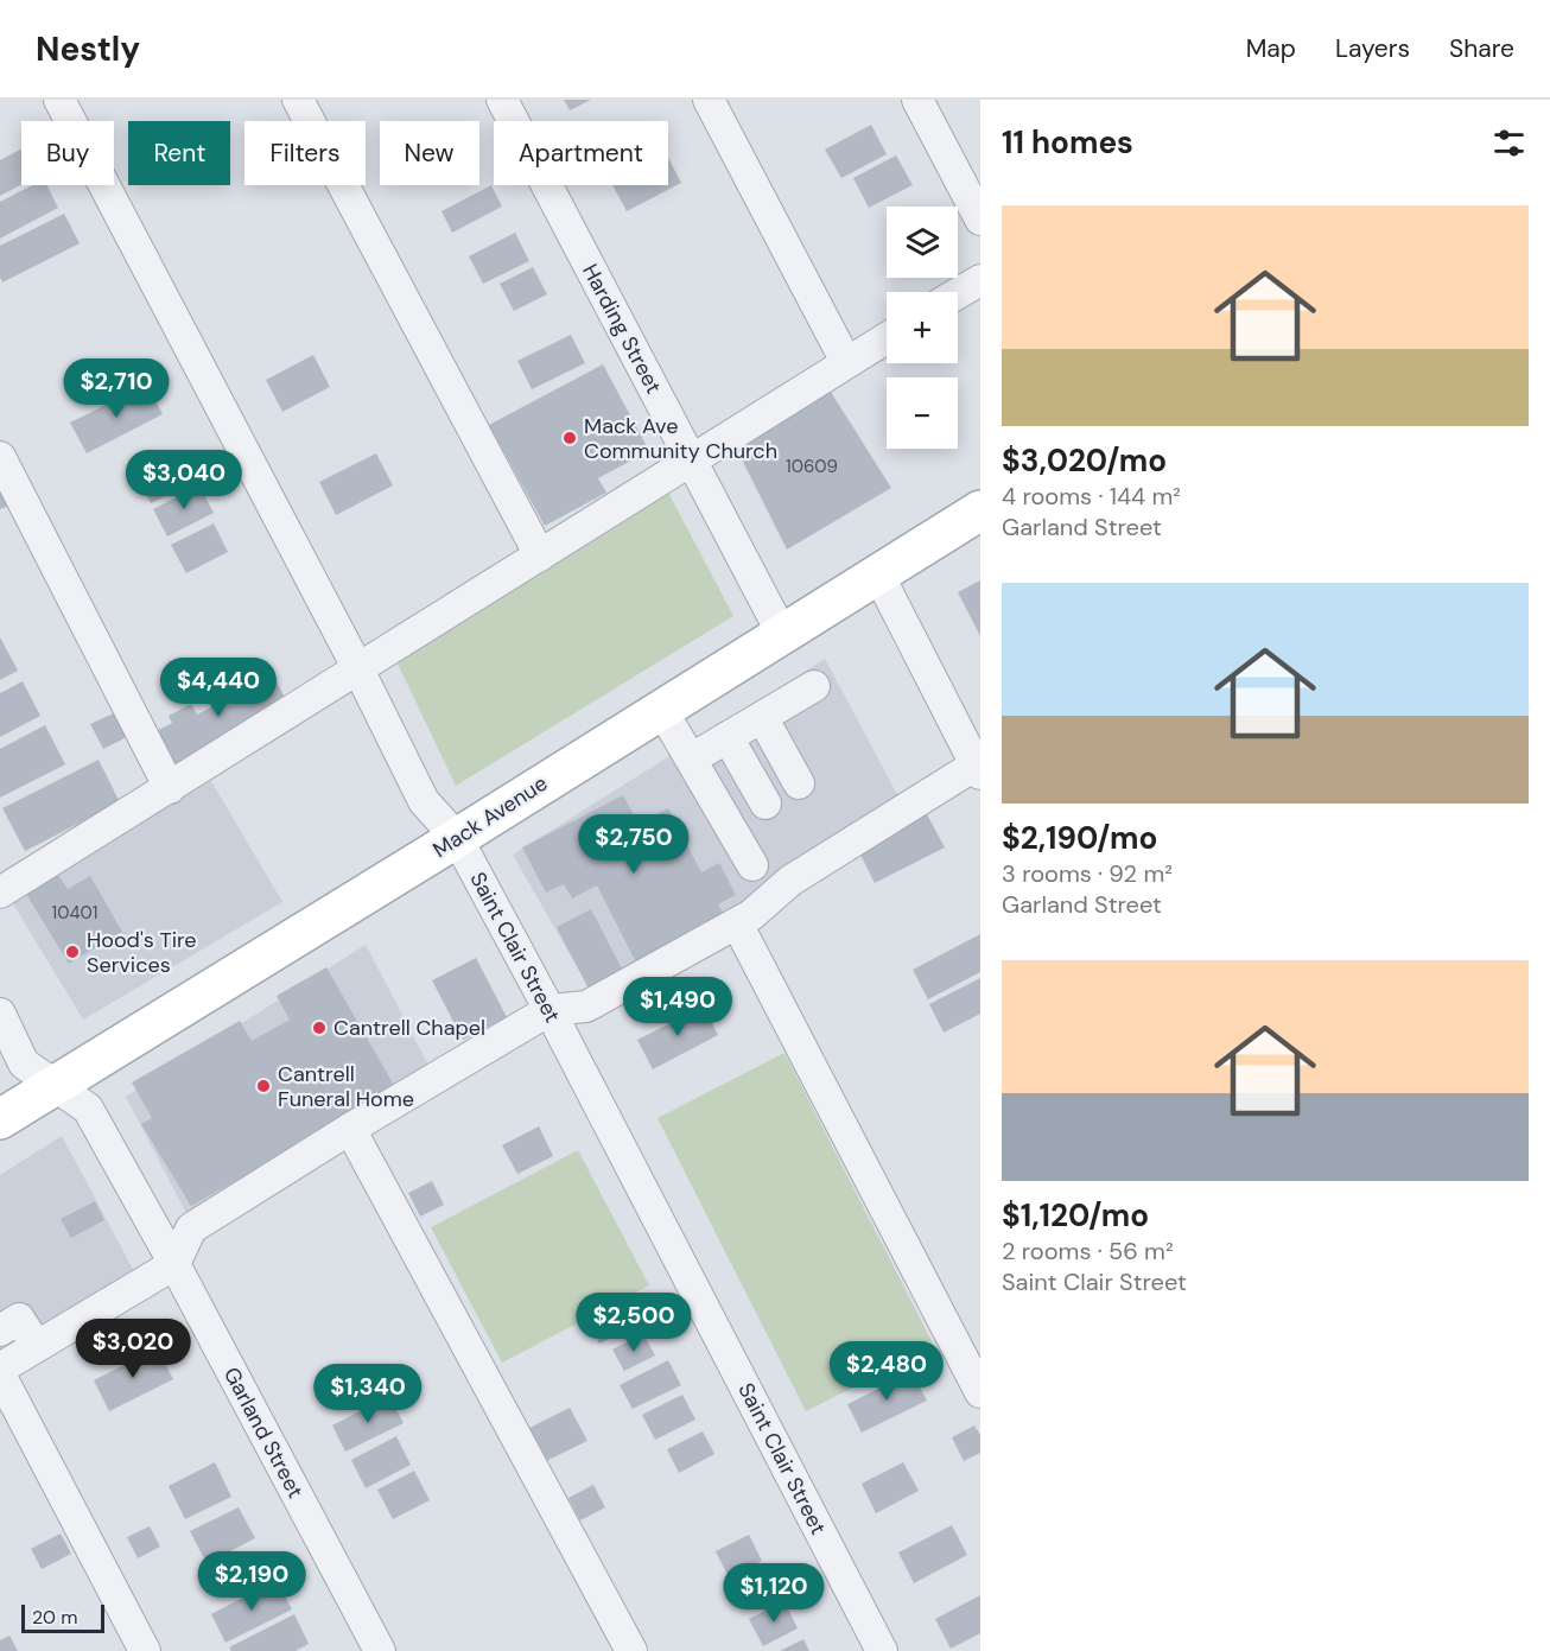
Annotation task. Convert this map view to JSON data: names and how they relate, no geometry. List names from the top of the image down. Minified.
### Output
{"streets":{"main road":["Mack Avenue"],"street":["Harding Street","Saint Clair Street","Garland Street"]},"crossings":[["Harding Street","Mack Avenue"],["Mack Avenue","Saint Clair Street"],["Mack Avenue","Garland Street"]],"places":["Mack Ave Community Church","Hood's Tire Services","Cantrell Chapel","Cantrell Funeral Home"],"house_numbers":["10609","10401"],"scale_bar":"20 m","page":{"header":"Nestly","nav":["Map","Layers","Share"],"heading":"11 homes","chip":["Buy","Rent","Filters","New","Apartment"],"list":[{"name":"$3,020/mo","note":"4 rooms · 144 m² · Garland Street"},{"name":"$2,190/mo","note":"3 rooms · 92 m² · Garland Street"},{"name":"$1,120/mo","note":"2 rooms · 56 m² · Saint Clair Street"}],"map_buttons":["+","−"],"price":["$2,710","$3,040","$4,440","$2,750","$1,490","$2,500","$3,020","$2,480","$1,340","$2,190","$1,120"],"scale":"20 m"}}
